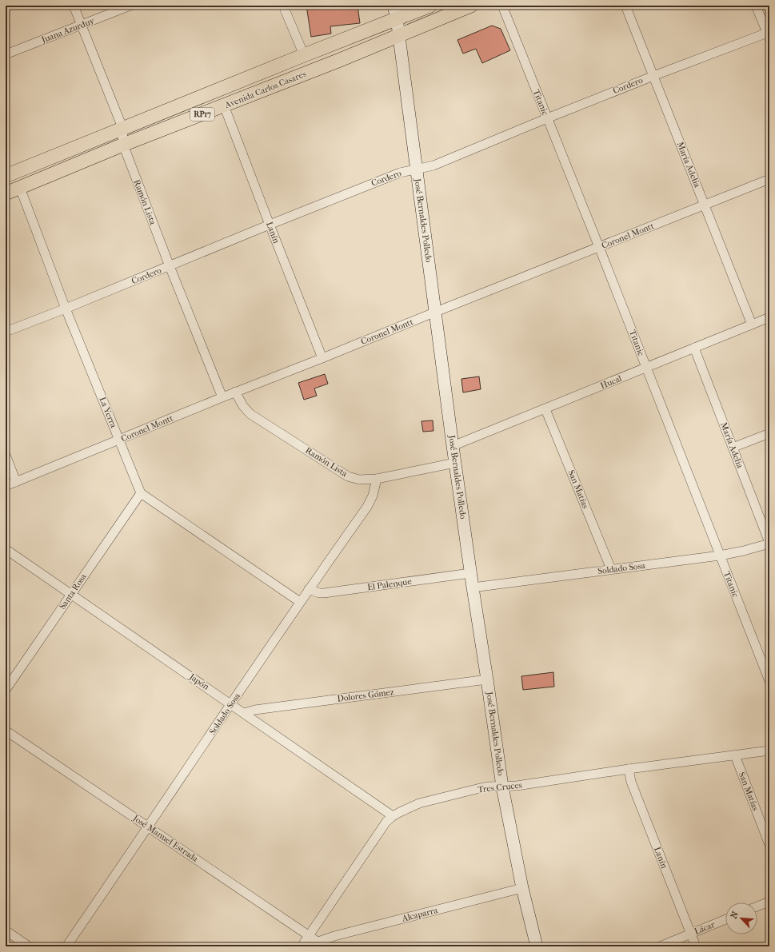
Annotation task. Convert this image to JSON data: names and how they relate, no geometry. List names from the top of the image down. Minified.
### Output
{"streets":{"main road":["Avenida Carlos Casares","RP17","José Bernaldes Polledo"],"street":["Juana Azurduy","Cordero","Titanic","María Adelia","Ramón Lista","Lanín","Coronel Montt","Hucal","La Yerra","San Matías","Soldado Sosa","El Palenque","Santa Rosa","Japón","Dolores Gómez","Tres Cruces","José Manuel Estrada","Alcaparra","Lácar"]},"crossings":[["Juana Azurduy","Ramón Lista"],["Cordero","Titanic"],["Cordero","María Adelia"],["Cordero","Ramón Lista"],["Cordero","José Bernaldes Polledo"],["Cordero","Lanín"],["Cordero","La Yerra"],["Avenida Carlos Casares","Ramón Lista"],["Avenida Carlos Casares","José Bernaldes Polledo"],["Avenida Carlos Casares","Lanín"],["Avenida Carlos Casares","La Yerra"],["Titanic","Coronel Montt"],["Titanic","Hucal"],["Titanic","Soldado Sosa"],["María Adelia","Coronel Montt"],["María Adelia","Hucal"],["María Adelia","Soldado Sosa"],["Ramón Lista","José Bernaldes Polledo"],["Ramón Lista","Coronel Montt"],["Ramón Lista","Soldado Sosa"],["José Bernaldes Polledo","Coronel Montt"],["José Bernaldes Polledo","Hucal"],["José Bernaldes Polledo","Soldado Sosa"],["José Bernaldes Polledo","El Palenque"],["José Bernaldes Polledo","Dolores Gómez"],["José Bernaldes Polledo","Tres Cruces"],["José Bernaldes Polledo","Alcaparra"],["Lanín","Coronel Montt"],["Lanín","Tres Cruces"],["Lanín","Lácar"],["Coronel Montt","La Yerra"],["Hucal","San Matías"],["La Yerra","Santa Rosa"],["San Matías","Soldado Sosa"],["San Matías","Tres Cruces"],["Soldado Sosa","El Palenque"],["Soldado Sosa","Japón"],["Soldado Sosa","José Manuel Estrada"],["Santa Rosa","Japón"],["Japón","Dolores Gómez"],["Japón","Tres Cruces"],["Tres Cruces","José Manuel Estrada"],["José Manuel Estrada","Alcaparra"]],"north":"top left"}
